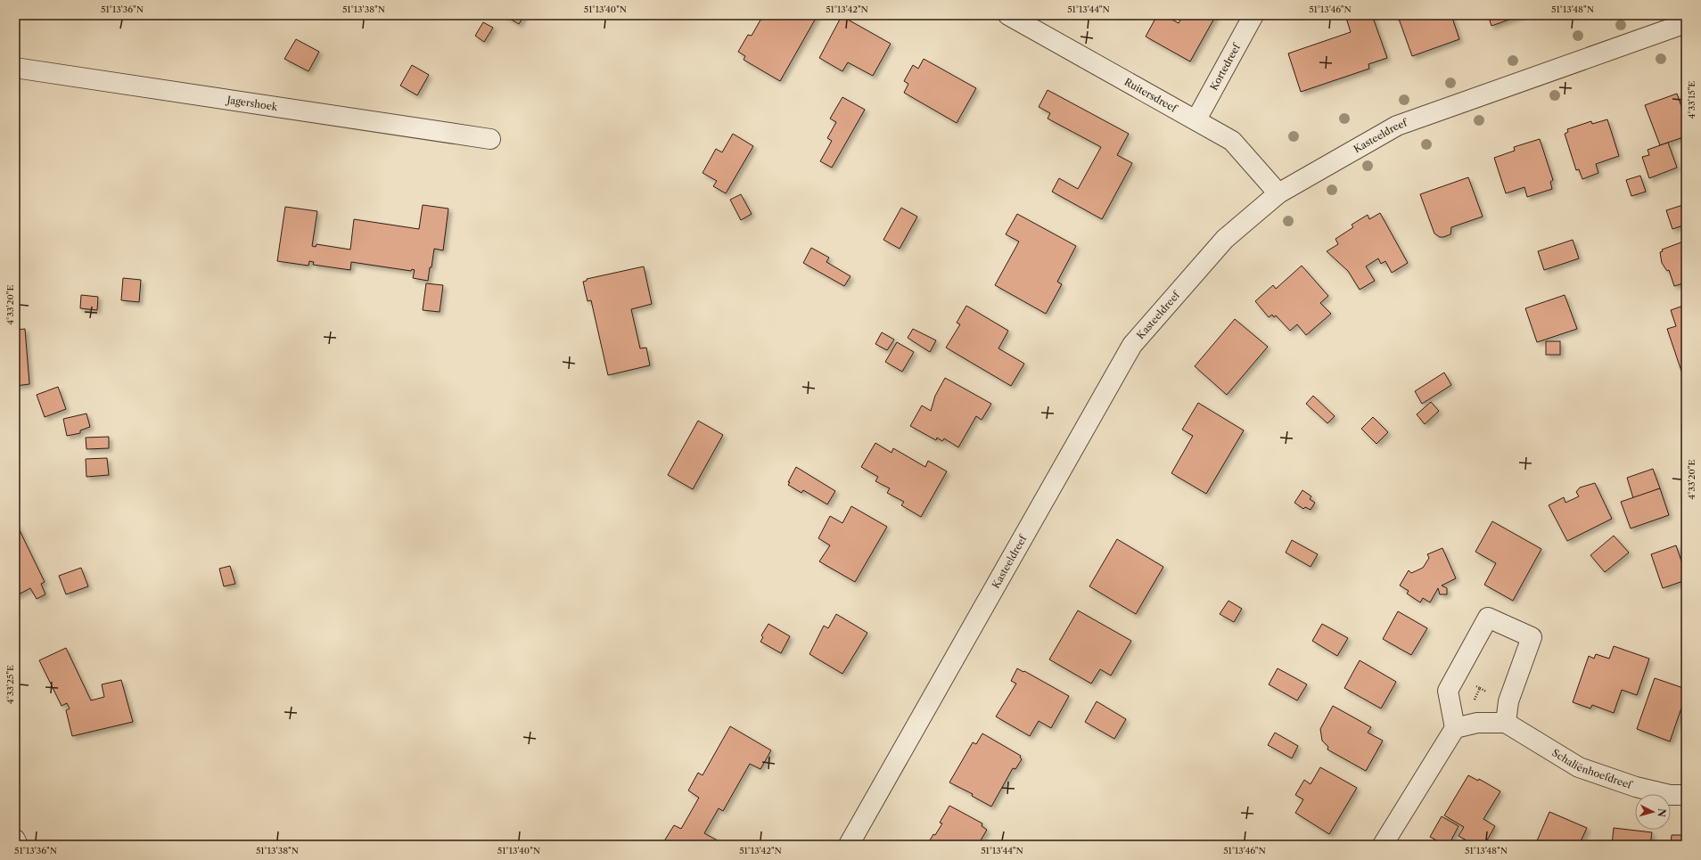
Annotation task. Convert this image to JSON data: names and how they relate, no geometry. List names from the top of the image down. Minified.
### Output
{"streets":{"street":["Kortedreef","Ruitersdreef","Jagershoek","Kasteeldreef","Schaliënhoefdreef"]},"crossings":[["Kortedreef","Ruitersdreef"],["Ruitersdreef","Kasteeldreef"]],"north":"right","coordinates":["51°13'36\"N","51°13'38\"N","51°13'40\"N","51°13'42\"N","51°13'44\"N","51°13'46\"N","51°13'48\"N","4°33'15\"E","4°33'20\"E","4°33'25\"E"]}
